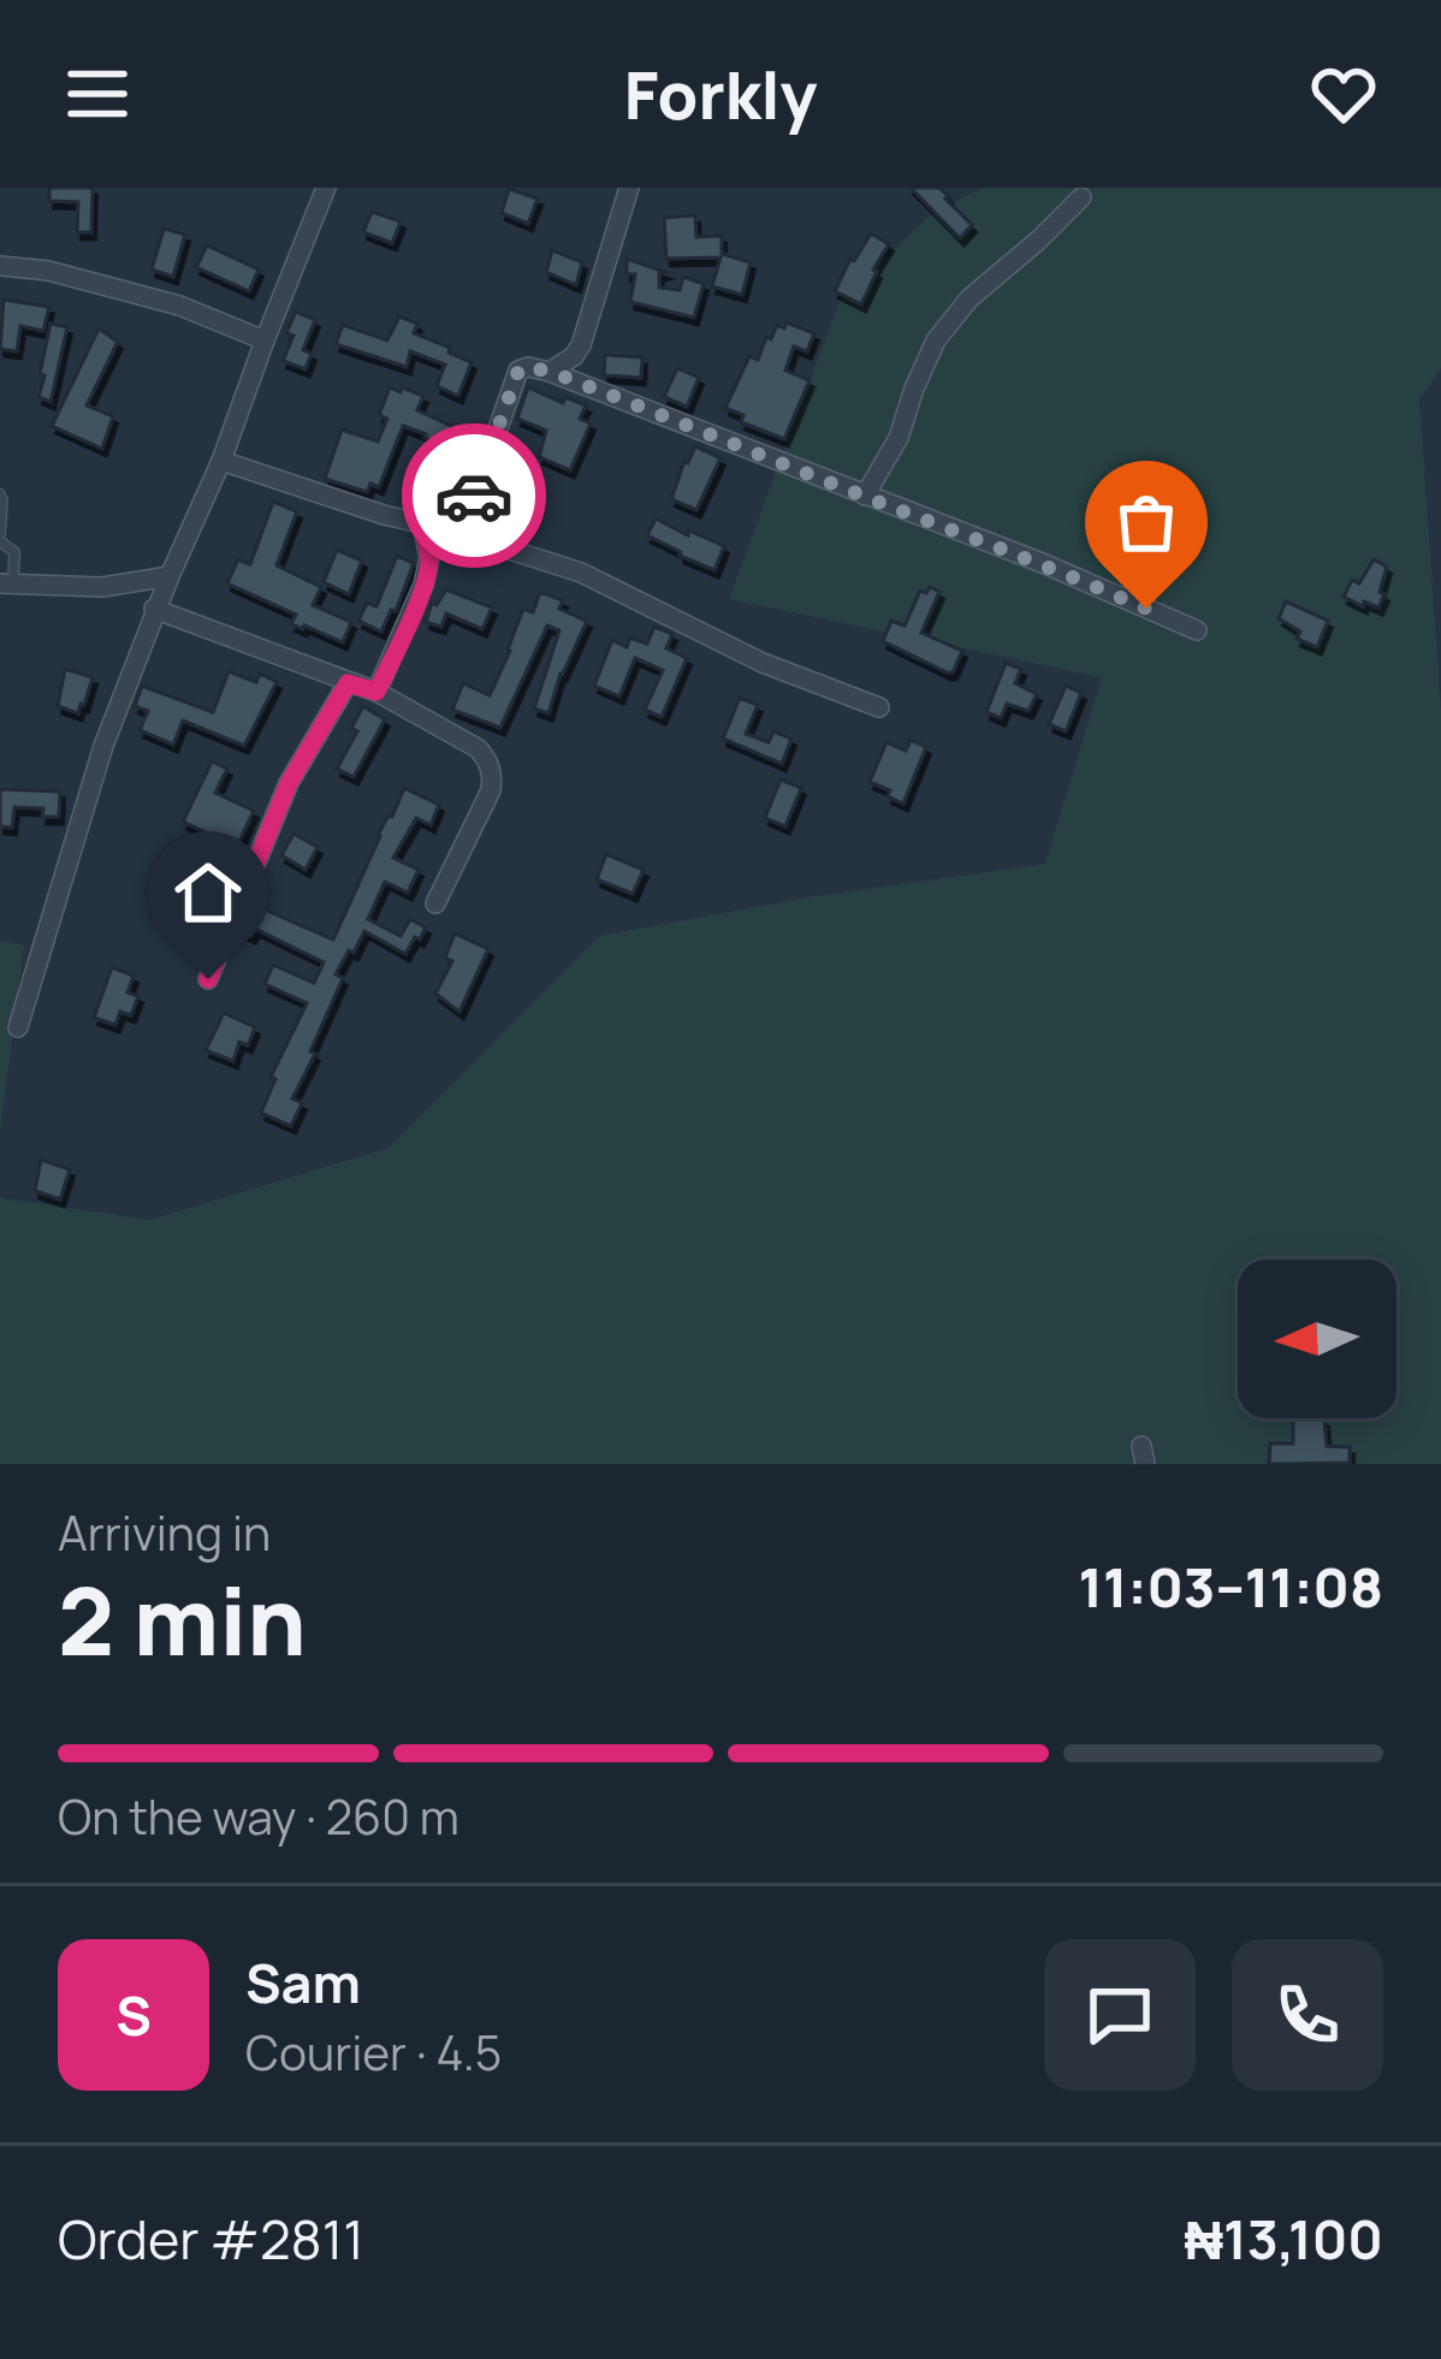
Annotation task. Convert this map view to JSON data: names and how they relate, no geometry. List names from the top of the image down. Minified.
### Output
{"north":"left","page":{"header":"Forkly","heading":["2 min","Arriving in","11:03–11:08"],"panel":["Sam","Courier · 4.5","Order #2811","₦13,100"],"bar":"On the way · 260 m","round":"S"}}
